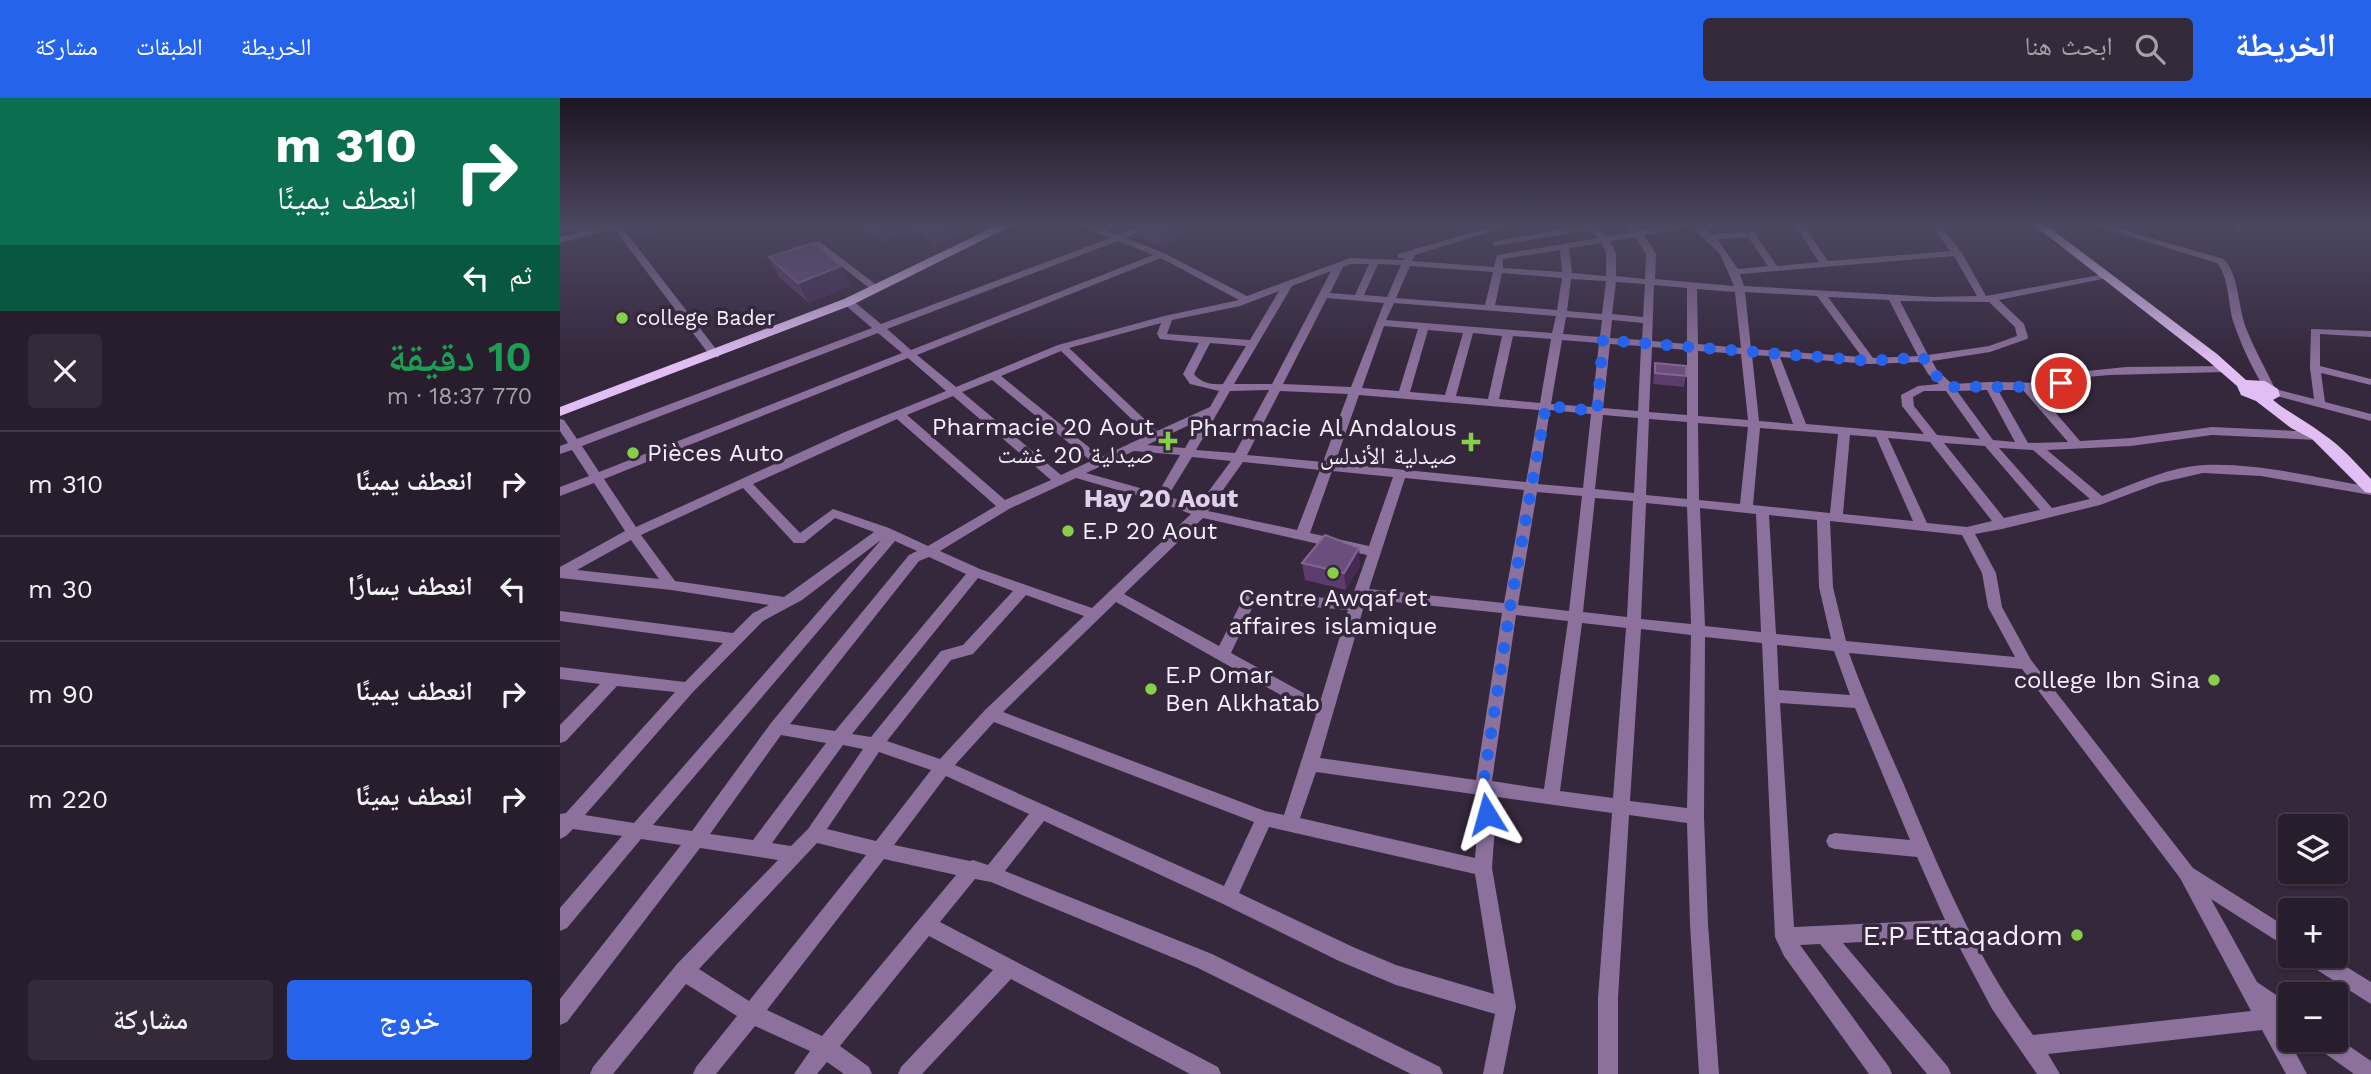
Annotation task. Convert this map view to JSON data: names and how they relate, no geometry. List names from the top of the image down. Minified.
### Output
{"districts":["Hay 20 Aout"],"places":{"other":["college Bader","Pièces Auto","E.P 20 Aout","Centre Awqaf et affaires islamique","college Ibn Sina","E.P Omar Ben Alkhatab","E.P Ettaqadom"],"health":["Pharmacie 20 Aout صيدلية 20 غشت","Pharmacie Al Andalous صيدلية الأندلس"]},"page":{"header":"الخريطة","search":"ابحث هنا","nav":["الخريطة","الطبقات","مشاركة"],"turn":["310 m","انعطف يمينًا"],"then":"ثم","heading":["10 دقيقة","770 m · 18:37"],"list":[{"name":"انعطف يمينًا","value":"310 m"},{"name":"انعطف يسارًا","value":"30 m"},{"name":"انعطف يمينًا","value":"90 m"},{"name":"انعطف يمينًا","value":"220 m"}],"map_buttons":["+","−"],"buttons":["خروج","مشاركة"]}}
